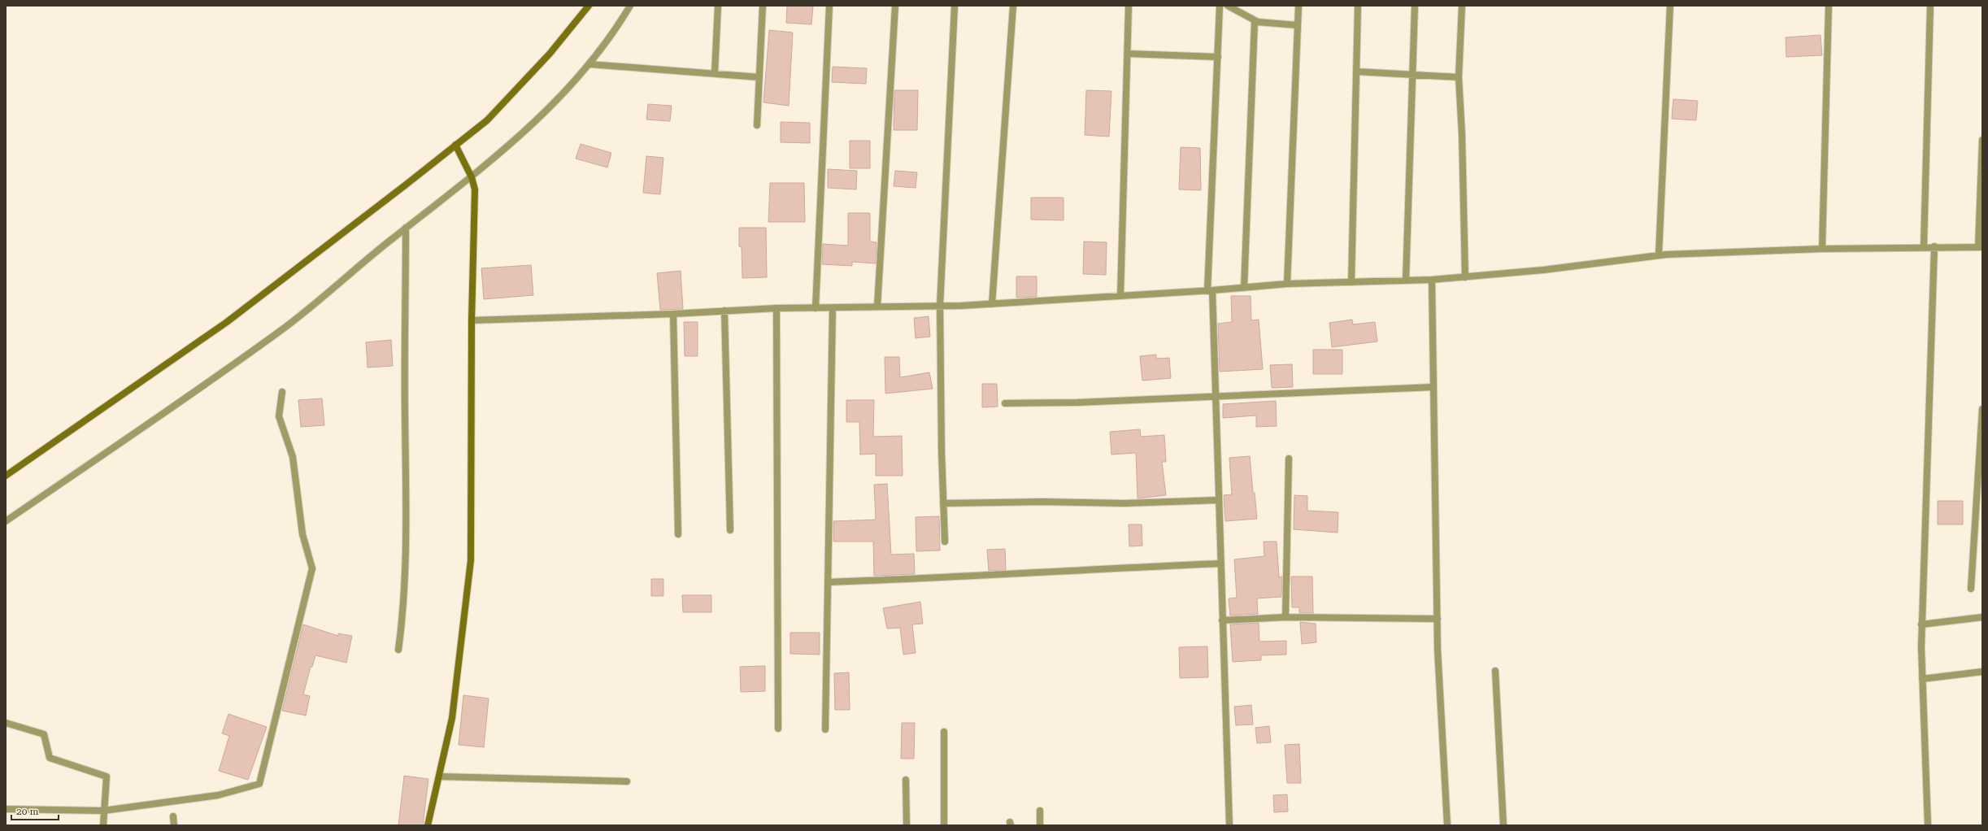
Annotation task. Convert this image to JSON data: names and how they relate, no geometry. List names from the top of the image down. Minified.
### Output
{"scale_bar":"20 m"}
